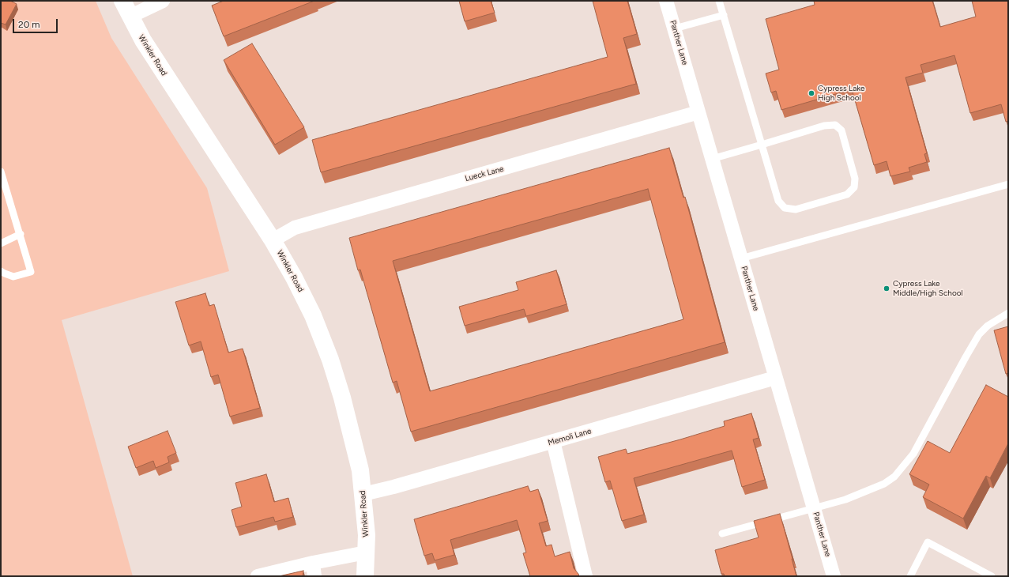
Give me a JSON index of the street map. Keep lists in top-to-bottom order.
{
  "streets": {
    "street": [
      "Panther Lane",
      "Winkler Road",
      "Lueck Lane",
      "Memoli Lane"
    ]
  },
  "crossings": [
    ["Panther Lane", "Lueck Lane"],
    ["Panther Lane", "Memoli Lane"],
    ["Winkler Road", "Lueck Lane"],
    ["Winkler Road", "Memoli Lane"]
  ],
  "places": ["Cypress Lake High School", "Cypress Lake Middle/High School"],
  "scale_bar": "20 m"
}
